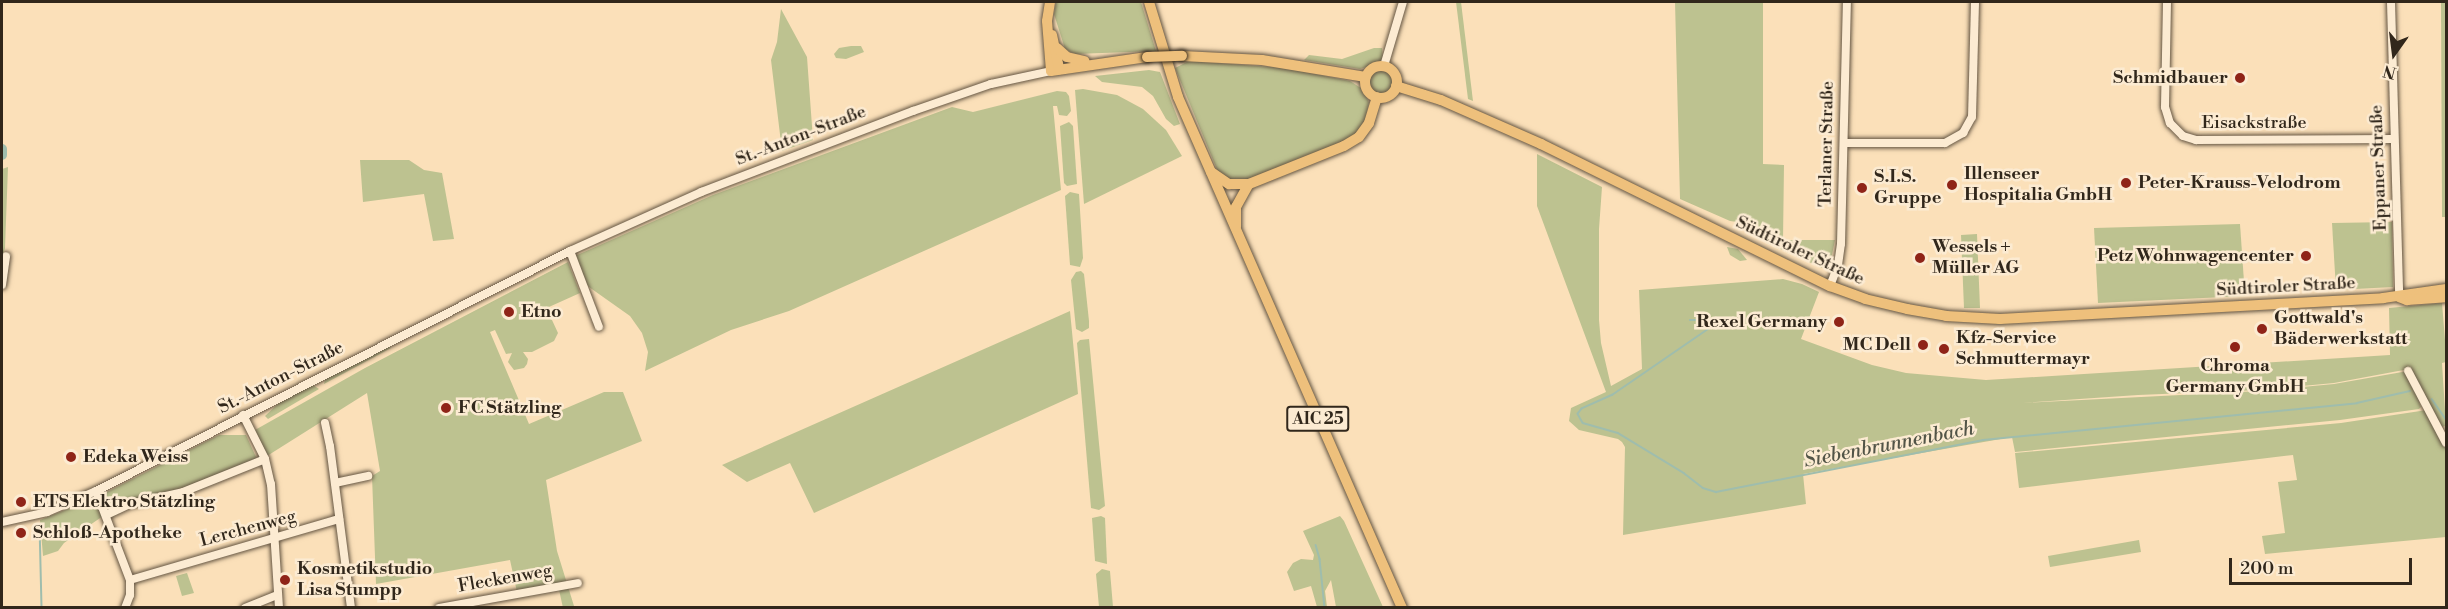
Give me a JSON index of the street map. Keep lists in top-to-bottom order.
{
  "streets": {
    "main road": ["Südtiroler Straße", "AIC 25"],
    "street": [
      "Eisackstraße",
      "St.-Anton-Straße",
      "Terlaner Straße",
      "Eppaner Straße",
      "Lerchenweg",
      "Fleckenweg"
    ]
  },
  "crossings": [
    ["Eisackstraße", "Eppaner Straße"],
    ["Terlaner Straße", "Südtiroler Straße"],
    ["Eppaner Straße", "Südtiroler Straße"]
  ],
  "water": ["Siebenbrunnenbach"],
  "places": [
    "Schmidbauer",
    "Peter-Krauss-Velodrom",
    "Illenseer Hospitalia GmbH",
    "S.I.S. Gruppe",
    "Petz Wohnwagencenter",
    "Wessels + Müller AG",
    "Etno",
    "Rexel Germany",
    "Gottwald's Bäderwerkstatt",
    "MC Dell",
    "Chroma Germany GmbH",
    "Kfz-Service Schmuttermayr",
    "FC Stätzling",
    "Edeka Weiss",
    "ETS Elektro Stätzling",
    "Schloß-Apotheke",
    "Kosmetikstudio Lisa Stumpp"
  ],
  "scale_bar": "200 m",
  "north": "bottom"
}
